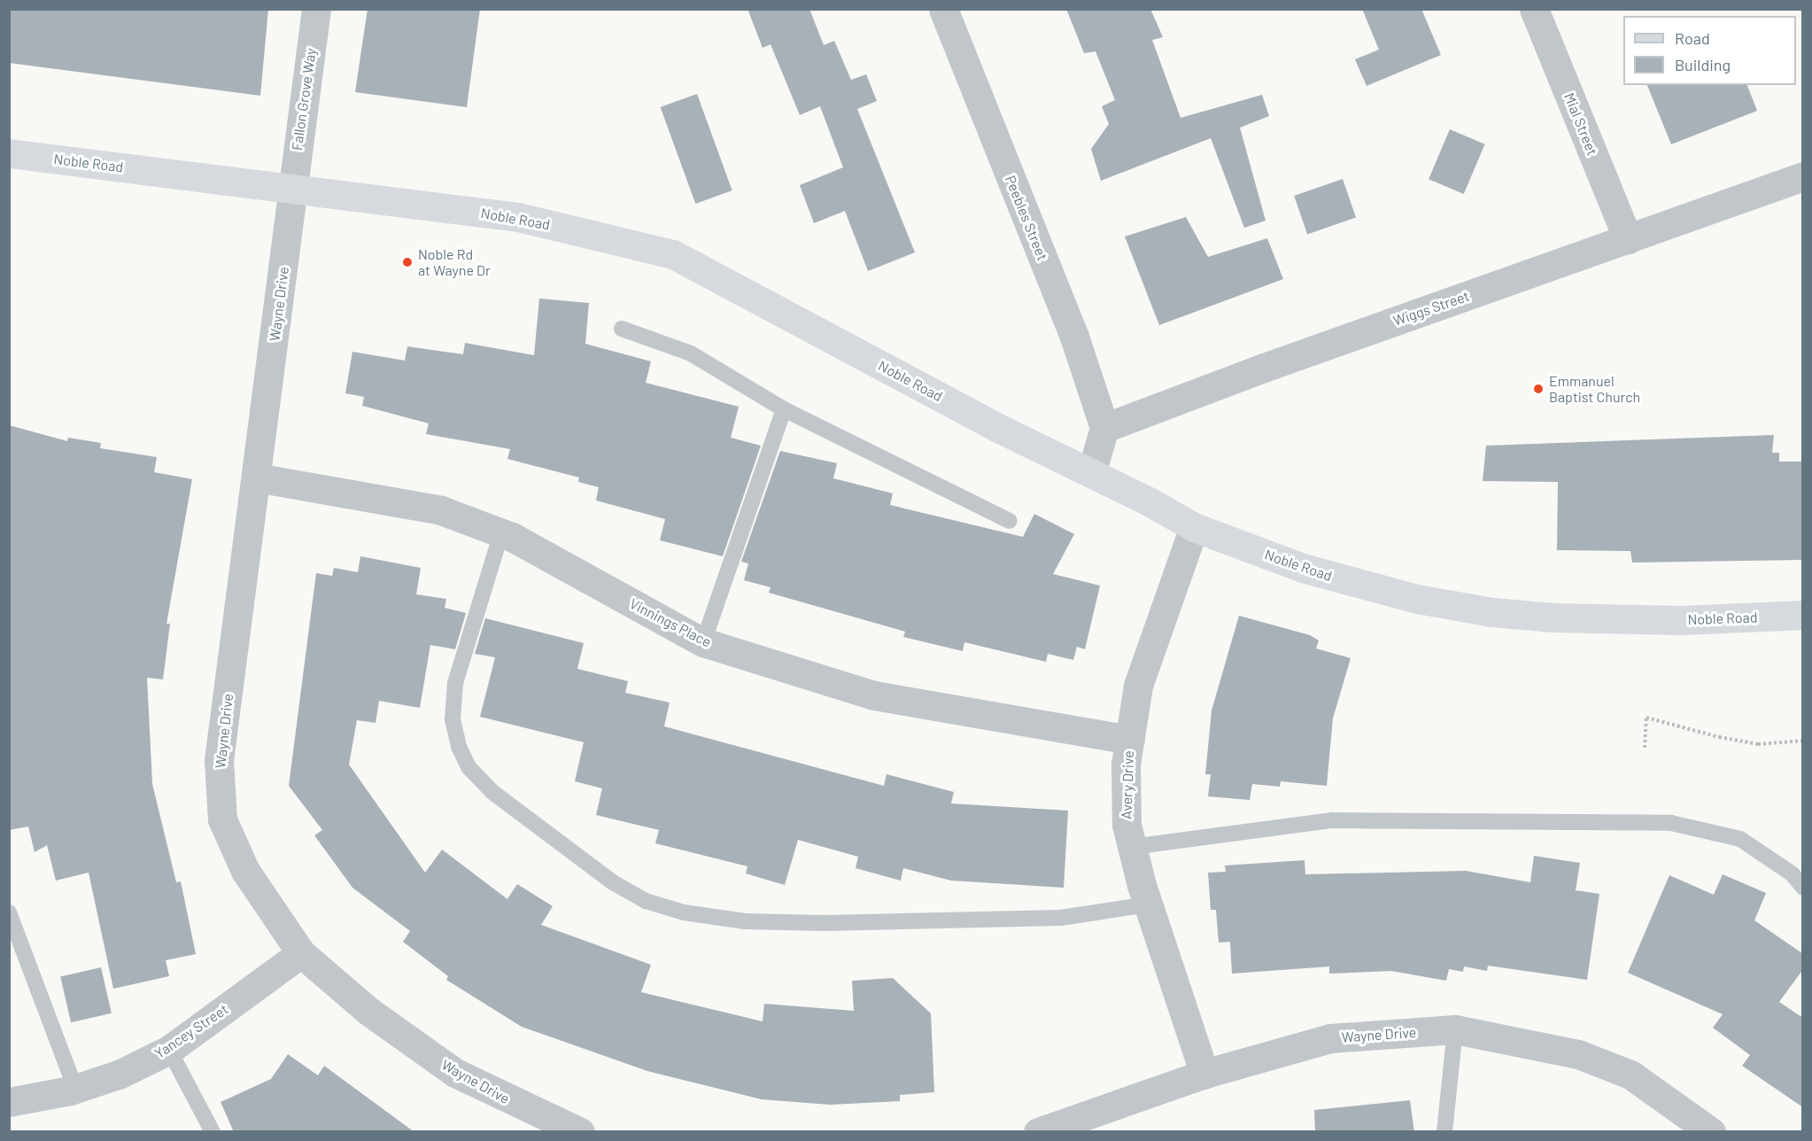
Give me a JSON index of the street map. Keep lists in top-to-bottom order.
{
  "streets": {
    "street": [
      "Fallon Grove Way",
      "Mial Street",
      "Noble Road",
      "Peebles Street",
      "Wayne Drive",
      "Wiggs Street",
      "Vinnings Place",
      "Avery Drive",
      "Yancey Street"
    ]
  },
  "crossings": [
    ["Fallon Grove Way", "Noble Road"],
    ["Fallon Grove Way", "Wayne Drive"],
    ["Mial Street", "Wiggs Street"],
    ["Noble Road", "Wayne Drive"],
    ["Noble Road", "Avery Drive"],
    ["Peebles Street", "Wiggs Street"],
    ["Wayne Drive", "Vinnings Place"],
    ["Wayne Drive", "Avery Drive"],
    ["Wayne Drive", "Yancey Street"],
    ["Vinnings Place", "Avery Drive"]
  ],
  "places": ["Noble Rd at Wayne Dr", "Emmanuel Baptist Church"],
  "legend": ["Road", "Building"]
}
